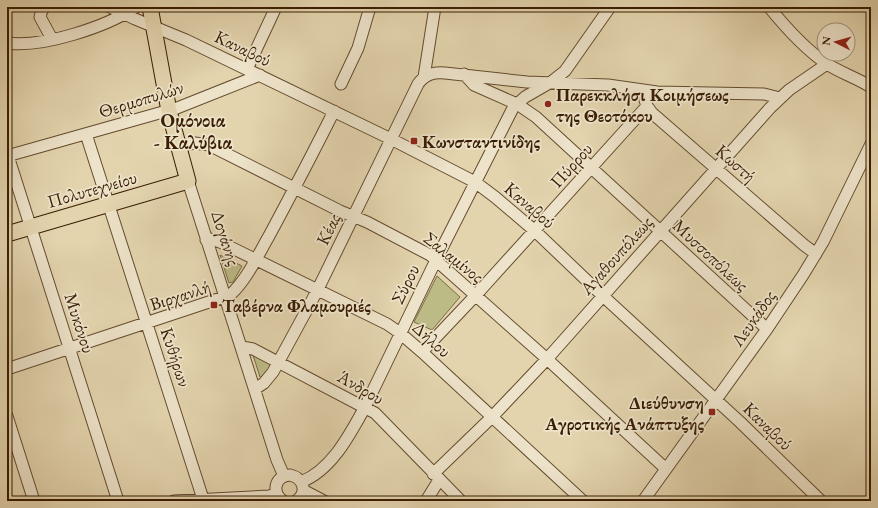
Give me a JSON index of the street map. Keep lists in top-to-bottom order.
{
  "streets": {
    "main road": ["Πολυτεχνείου", "Δογάνης"],
    "street": [
      "Καναβού",
      "Θερμοπυλών",
      "Κωστή",
      "Πύρρου",
      "Κέας",
      "Αγαθουπόλεως",
      "Μυσσοπόλεως",
      "Σαλαμίνος",
      "Σύρου",
      "Βιρχανλή",
      "Λευκάδος",
      "Μυκόνου",
      "Δήλου",
      "Κυθήρων",
      "Άνδρου"
    ]
  },
  "crossings": [
    ["Καναβού", "Θερμοπυλών"],
    ["Καναβού", "Πύρρου"],
    ["Καναβού", "Κέας"],
    ["Καναβού", "Δογάνης"],
    ["Καναβού", "Αγαθουπόλεως"],
    ["Καναβού", "Σύρου"],
    ["Καναβού", "Βιρχανλή"],
    ["Καναβού", "Λευκάδος"],
    ["Θερμοπυλών", "Δογάνης"],
    ["Θερμοπυλών", "Μυκόνου"],
    ["Θερμοπυλών", "Κυθήρων"],
    ["Κωστή", "Πύρρου"],
    ["Κωστή", "Αγαθουπόλεως"],
    ["Κωστή", "Λευκάδος"],
    ["Πύρρου", "Μυσσοπόλεως"],
    ["Πύρρου", "Σαλαμίνος"],
    ["Πύρρου", "Δήλου"],
    ["Πολυτεχνείου", "Δογάνης"],
    ["Πολυτεχνείου", "Μυκόνου"],
    ["Πολυτεχνείου", "Κυθήρων"],
    ["Κέας", "Δογάνης"],
    ["Κέας", "Σαλαμίνος"],
    ["Κέας", "Δήλου"],
    ["Κέας", "Άνδρου"],
    ["Δογάνης", "Σαλαμίνος"],
    ["Δογάνης", "Βιρχανλή"],
    ["Δογάνης", "Δήλου"],
    ["Δογάνης", "Άνδρου"],
    ["Αγαθουπόλεως", "Μυσσοπόλεως"],
    ["Αγαθουπόλεως", "Σαλαμίνος"],
    ["Αγαθουπόλεως", "Δήλου"],
    ["Αγαθουπόλεως", "Άνδρου"],
    ["Μυσσοπόλεως", "Σύρου"],
    ["Μυσσοπόλεως", "Λευκάδος"],
    ["Σαλαμίνος", "Σύρου"],
    ["Σαλαμίνος", "Βιρχανλή"],
    ["Σαλαμίνος", "Λευκάδος"],
    ["Σύρου", "Δήλου"],
    ["Σύρου", "Άνδρου"],
    ["Βιρχανλή", "Μυκόνου"],
    ["Βιρχανλή", "Δήλου"],
    ["Βιρχανλή", "Κυθήρων"]
  ],
  "districts": ["Ομόνοια - Καλύβια"],
  "places": {
    "other": ["Παρεκκλήσι Κοιμήσεως της Θεοτόκου"],
    "transit": ["Κωνσταντινίδης", "Ταβέρνα Φλαμουριές", "Διεύθυνση Αγροτικής Ανάπτυξης"]
  },
  "north": "left"
}
